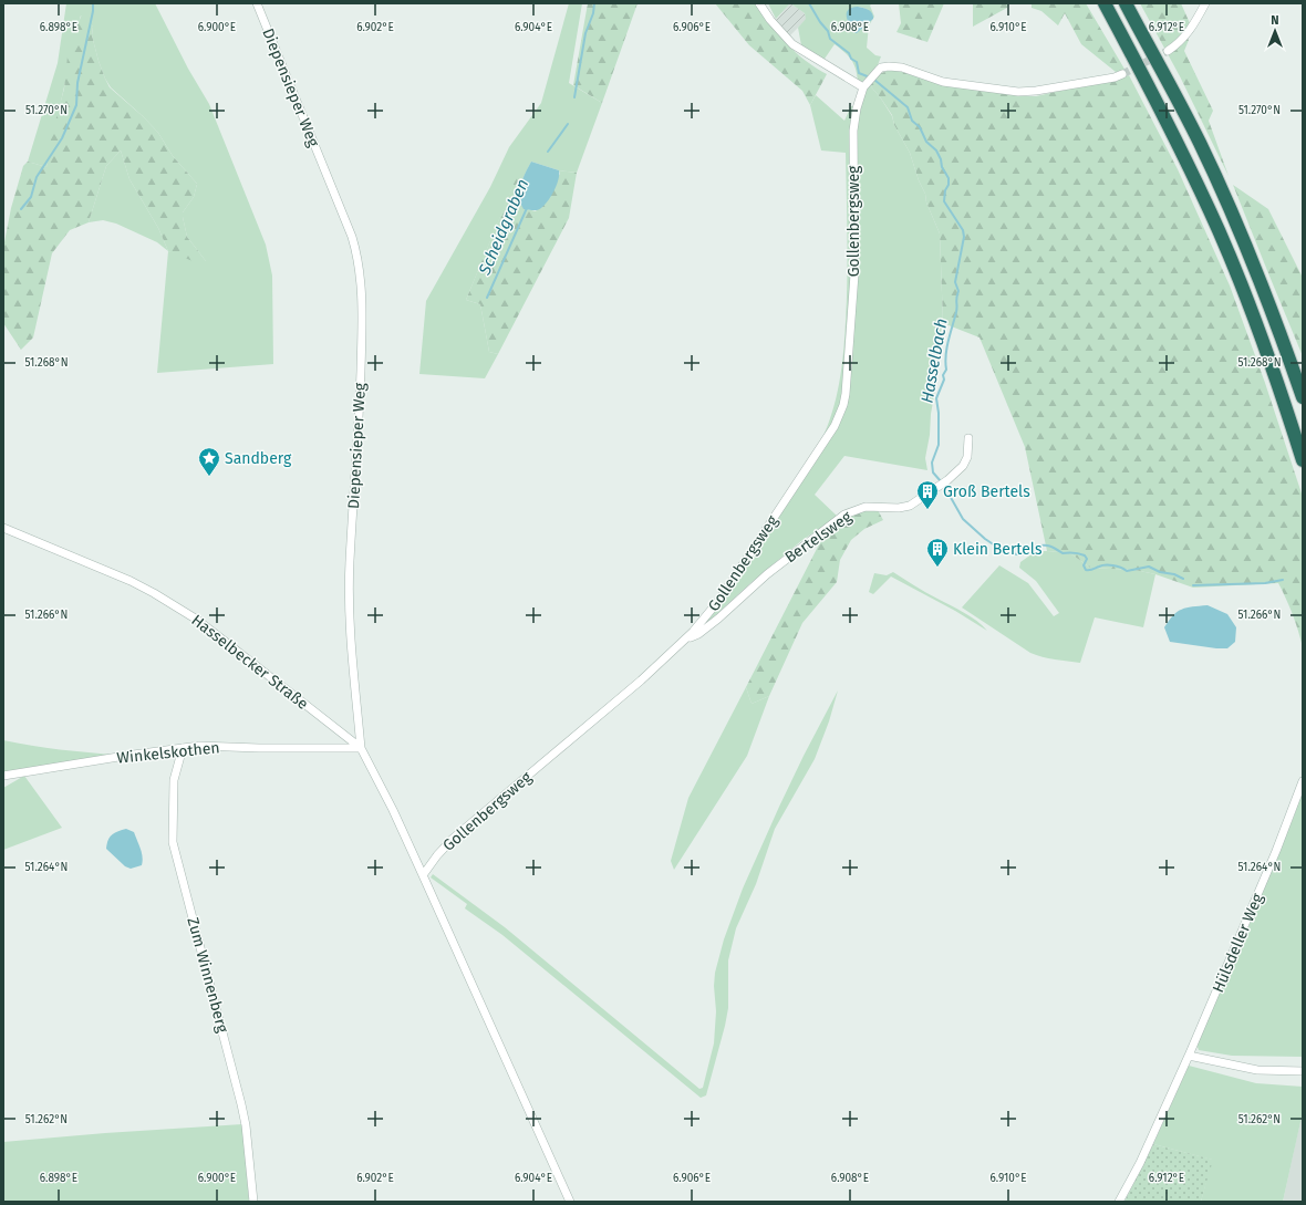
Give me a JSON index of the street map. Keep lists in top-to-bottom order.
{
  "streets": {
    "street": [
      "Diepensieper Weg",
      "Gollenbergsweg",
      "Bertelsweg",
      "Hasselbecker Straße",
      "Winkelskothen",
      "Hülsdeller Weg",
      "Zum Winnenberg"
    ]
  },
  "crossings": [
    ["Diepensieper Weg", "Hasselbecker Straße"],
    ["Diepensieper Weg", "Winkelskothen"],
    ["Gollenbergsweg", "Bertelsweg"],
    ["Gollenbergsweg", "Hasselbecker Straße"],
    ["Hasselbecker Straße", "Winkelskothen"],
    ["Winkelskothen", "Zum Winnenberg"]
  ],
  "water": ["Scheidgraben", "Hasselbach"],
  "places": {
    "place": ["Sandberg"],
    "building": ["Groß Bertels", "Klein Bertels"]
  },
  "north": "top",
  "coordinates": [
    "6.898°E",
    "6.900°E",
    "6.902°E",
    "6.904°E",
    "6.906°E",
    "6.908°E",
    "6.910°E",
    "6.912°E",
    "51.270°N",
    "51.268°N",
    "51.266°N",
    "51.264°N",
    "51.262°N"
  ]
}
